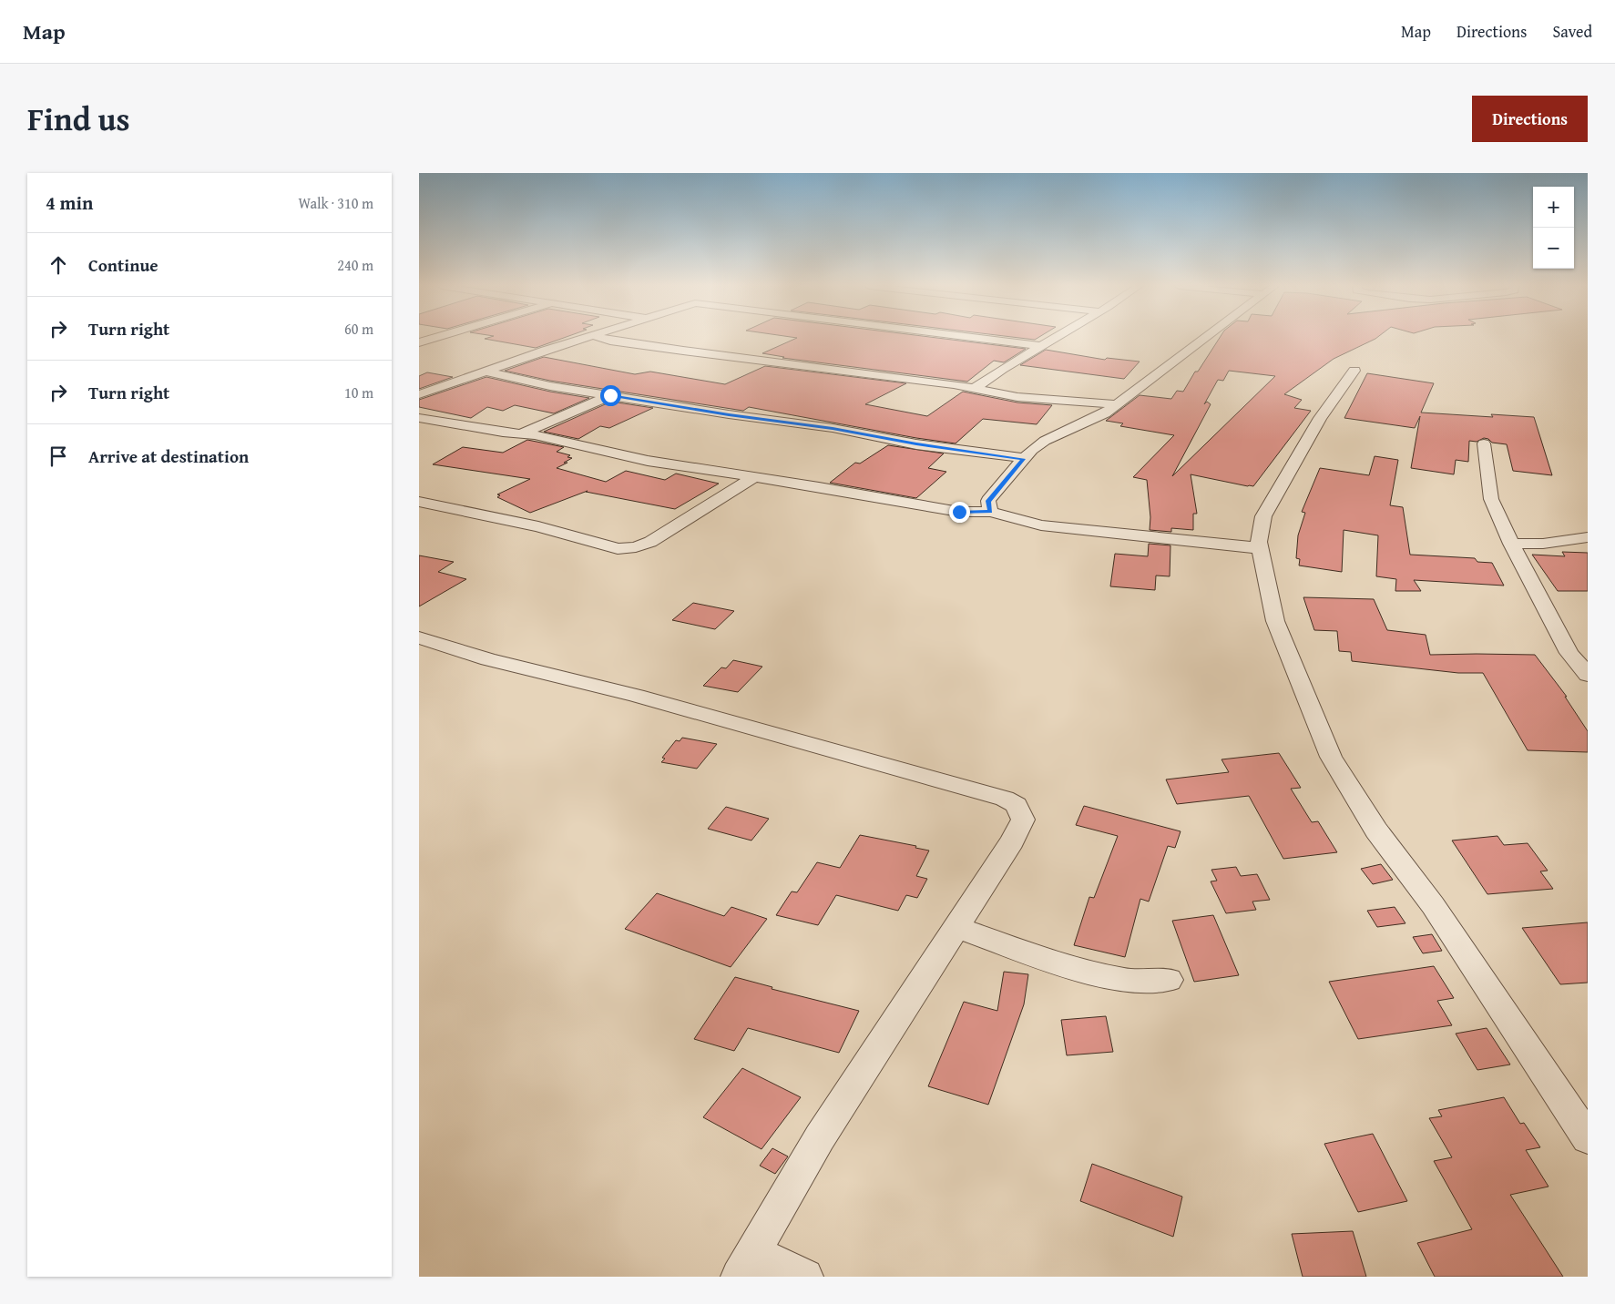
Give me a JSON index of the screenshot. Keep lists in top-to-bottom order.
{
  "page": {
    "header": "Map",
    "nav": ["Map", "Directions", "Saved"],
    "title": "Find us",
    "buttons": "Directions",
    "heading": ["4 min", "Walk · 310 m"],
    "map_buttons": ["+", "−"],
    "list": [
      ["Continue", "240 m"],
      ["Turn right", "60 m"],
      ["Turn right", "10 m"],
      "Arrive at destination"
    ]
  }
}
